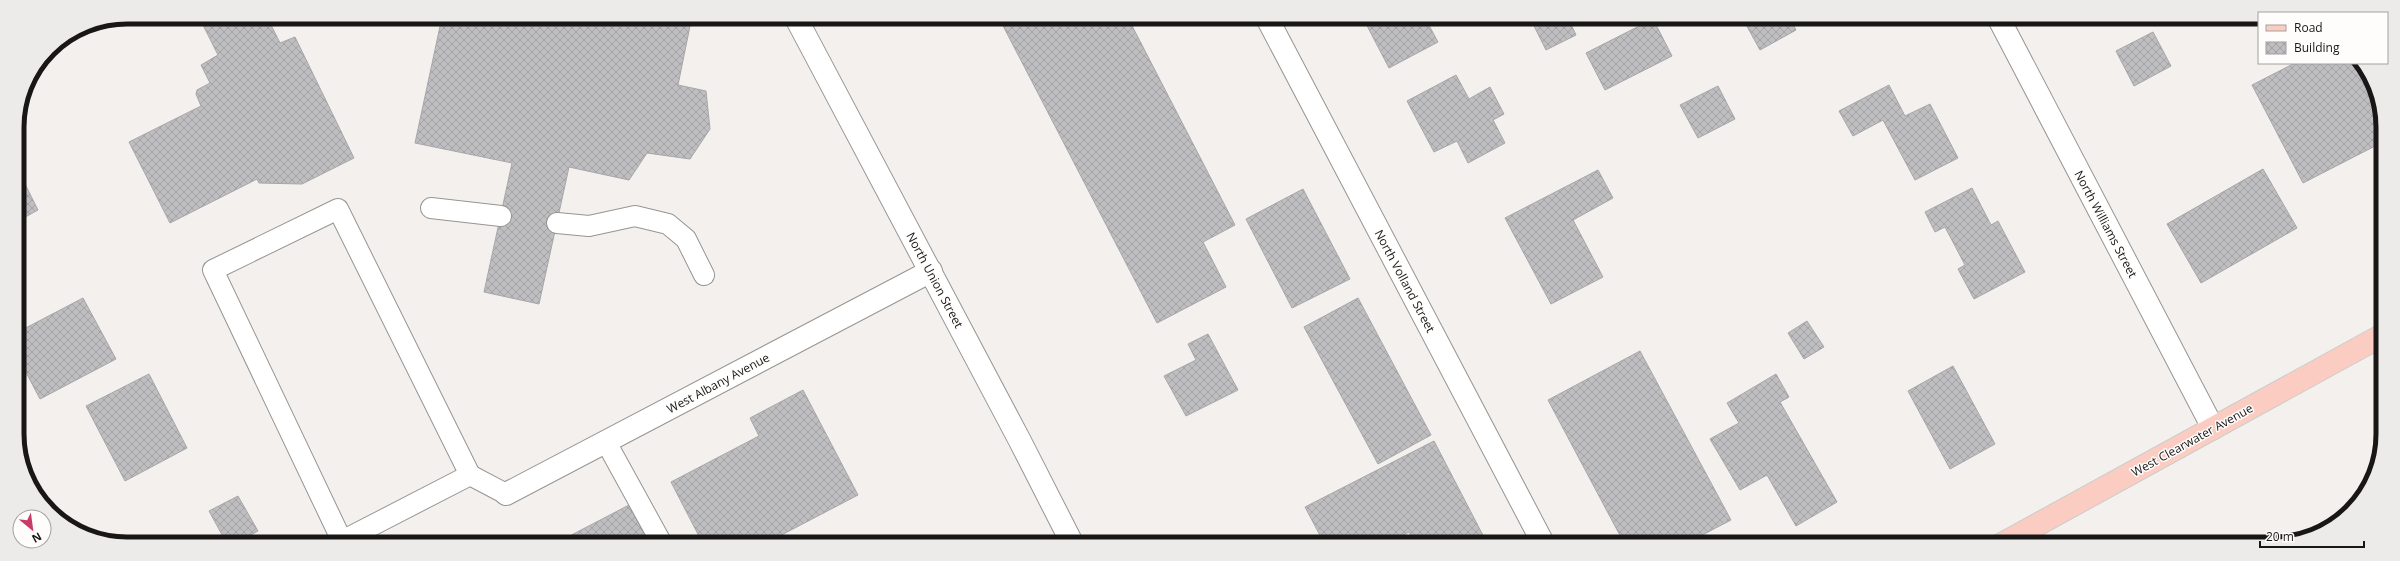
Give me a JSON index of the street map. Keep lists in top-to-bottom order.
{
  "streets": {
    "main road": ["West Clearwater Avenue"],
    "street": [
      "North Williams Street",
      "North Union Street",
      "North Volland Street",
      "West Albany Avenue"
    ]
  },
  "crossings": [
    ["North Williams Street", "West Clearwater Avenue"],
    ["North Union Street", "West Albany Avenue"]
  ],
  "legend": ["Road", "Building"],
  "scale_bar": "20 m",
  "north": "bottom right"
}
